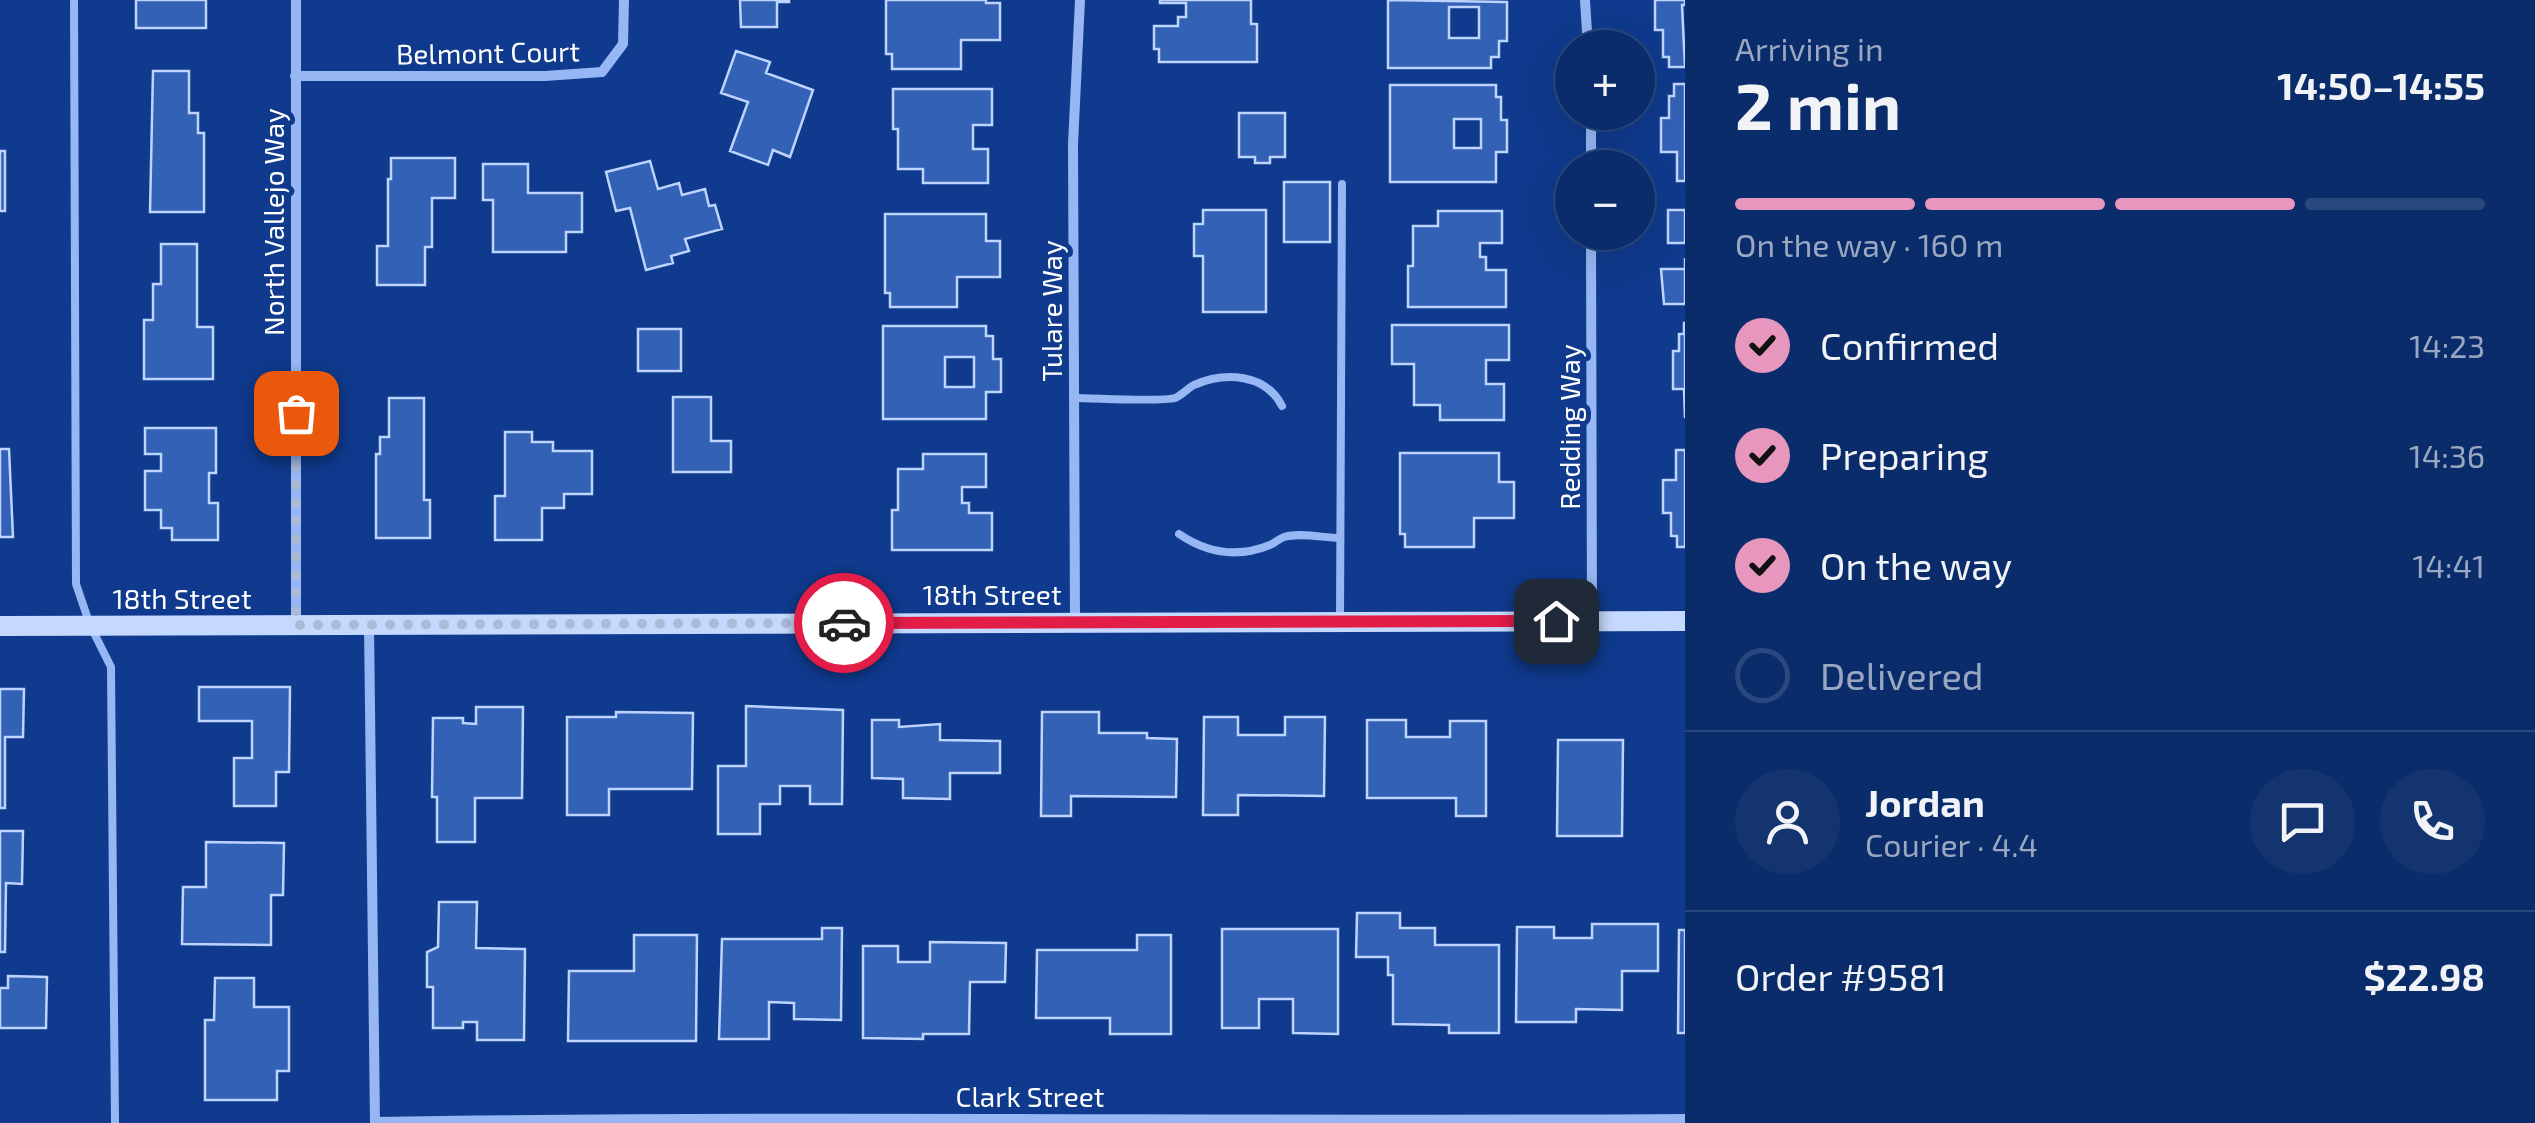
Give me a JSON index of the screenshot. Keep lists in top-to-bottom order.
{
  "streets": {
    "main road": ["18th Street"],
    "street": [
      "Belmont Court",
      "North Vallejo Way",
      "Tulare Way",
      "Redding Way",
      "Clark Street"
    ]
  },
  "crossings": [
    ["Belmont Court", "North Vallejo Way"],
    ["North Vallejo Way", "18th Street"],
    ["Tulare Way", "18th Street"],
    ["Redding Way", "18th Street"]
  ],
  "page": {
    "heading": ["2 min", "Arriving in", "14:50–14:55"],
    "panel": [
      "Jordan",
      "Courier · 4.4",
      "Order #9581",
      "$22.98"
    ],
    "map_buttons": ["+", "−"],
    "bar": "On the way · 160 m",
    "list": [
      ["Confirmed", "14:23"],
      ["Preparing", "14:36"],
      ["On the way", "14:41"],
      "Delivered"
    ]
  }
}
